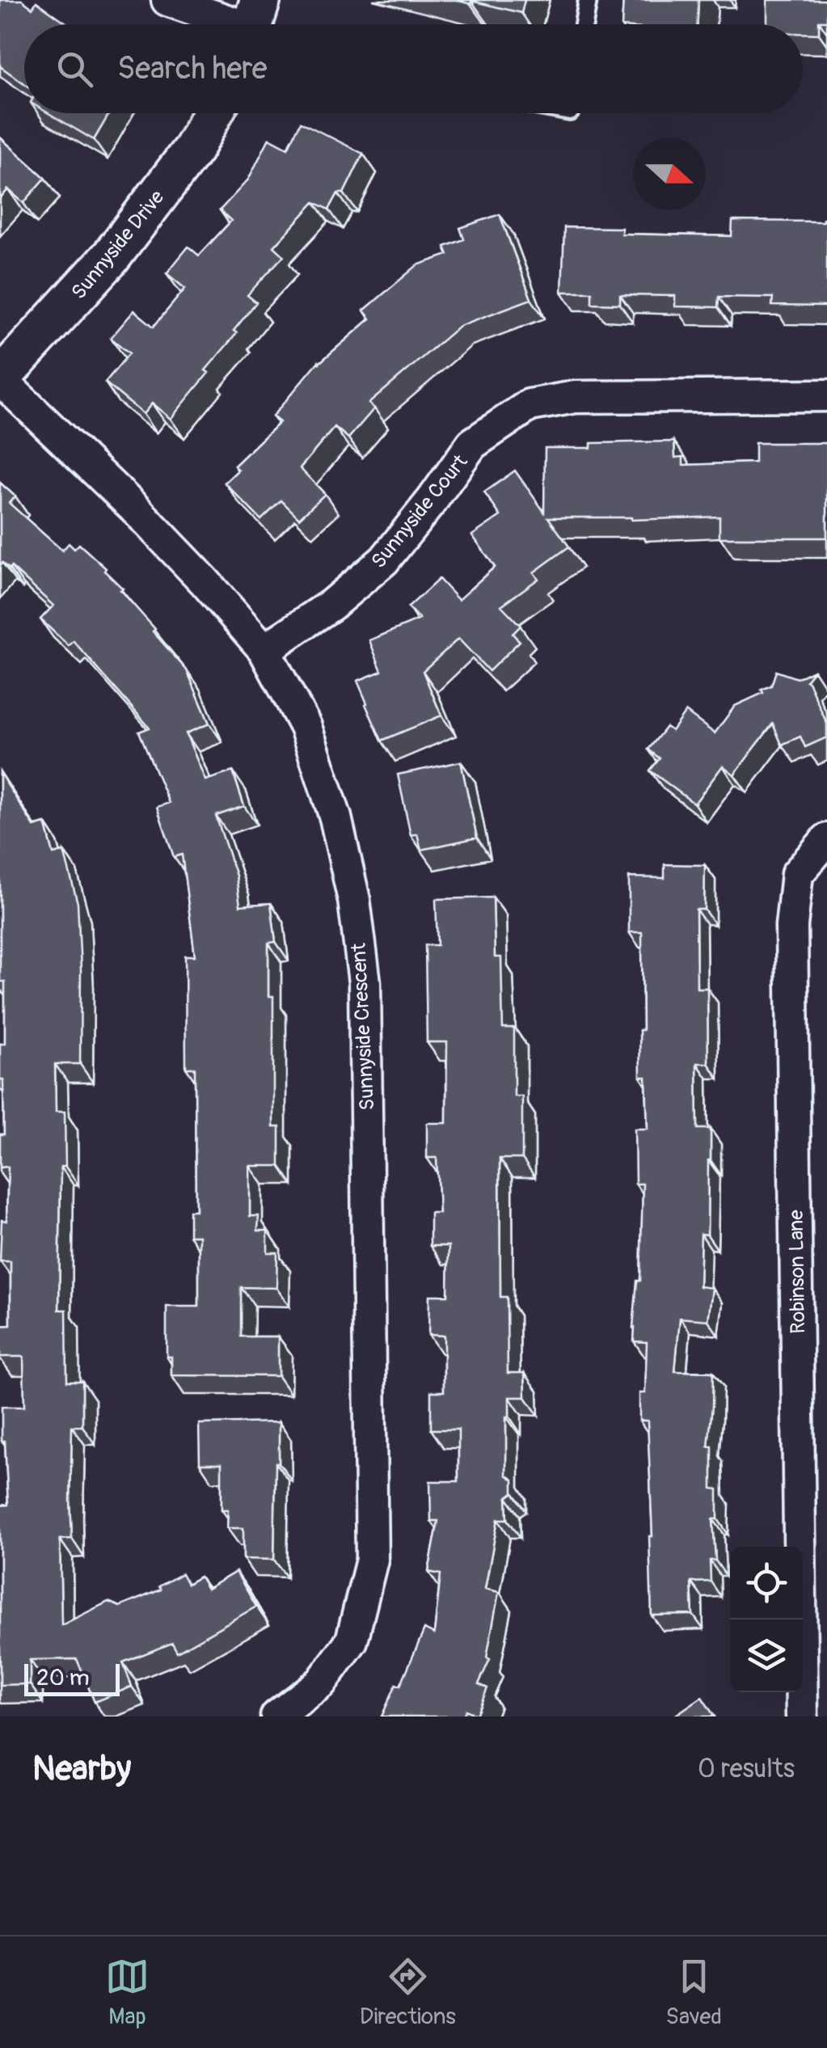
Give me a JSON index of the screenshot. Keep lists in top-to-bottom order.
{
  "streets": {
    "street": [
      "Sunnyside Drive",
      "Sunnyside Court",
      "Sunnyside Crescent",
      "Robinson Lane"
    ]
  },
  "crossings": [
    ["Sunnyside Drive", "Sunnyside Crescent"],
    ["Sunnyside Court", "Sunnyside Crescent"]
  ],
  "scale_bar": "20 m",
  "north": "right",
  "page": {
    "search": "Search here",
    "scale": "20 m",
    "heading": ["Nearby", "0 results"],
    "nav": ["Map", "Directions", "Saved"]
  }
}
